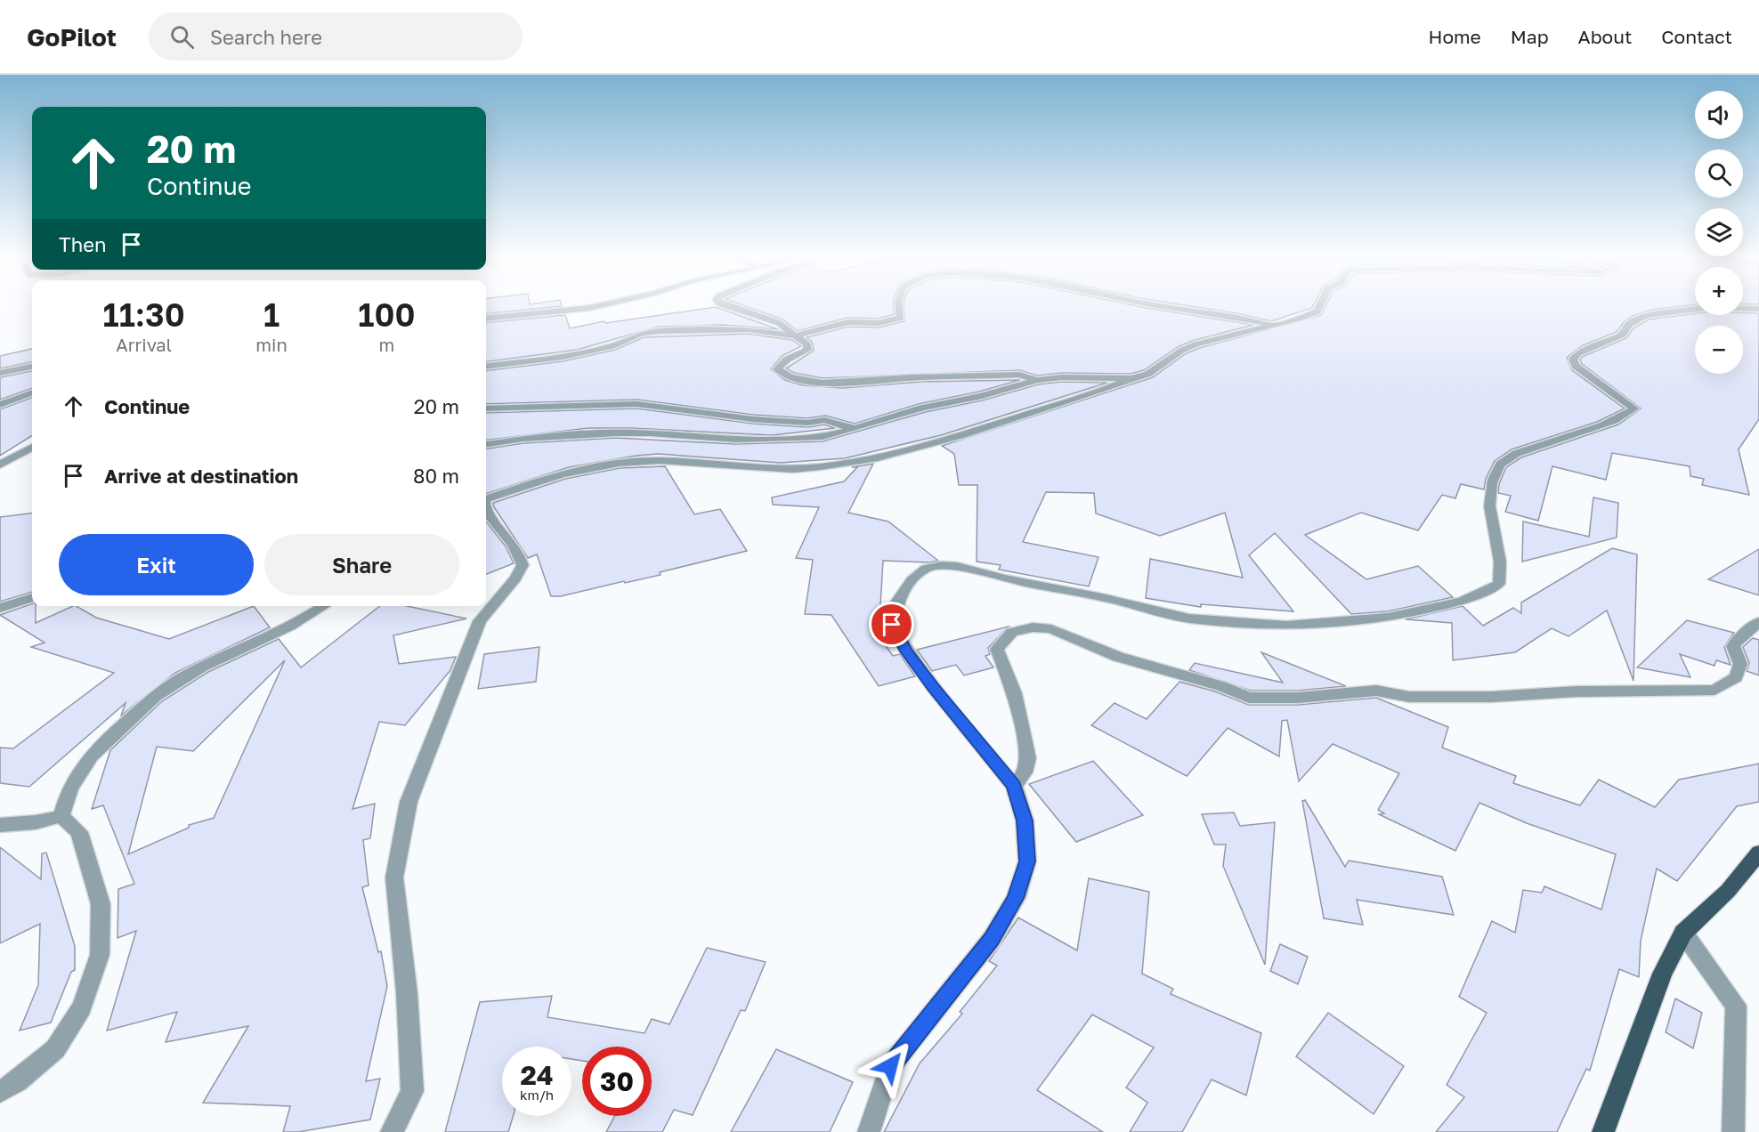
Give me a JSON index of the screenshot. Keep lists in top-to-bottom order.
{
  "page": {
    "header": "GoPilot",
    "search": "Search here",
    "nav": [
      "Home",
      "Map",
      "About",
      "Contact"
    ],
    "map_buttons": ["+", "−"],
    "turn": ["20 m", "Continue"],
    "then": "Then",
    "eta": [
      "11:30",
      "Arrival",
      "1",
      "min",
      "100",
      "m"
    ],
    "list": [
      {
        "name": "Continue",
        "value": "20 m"
      },
      {
        "name": "Arrive at destination",
        "value": "80 m"
      }
    ],
    "buttons": ["Exit", "Share"],
    "speed": "24 km/h",
    "limit": "30"
  }
}
